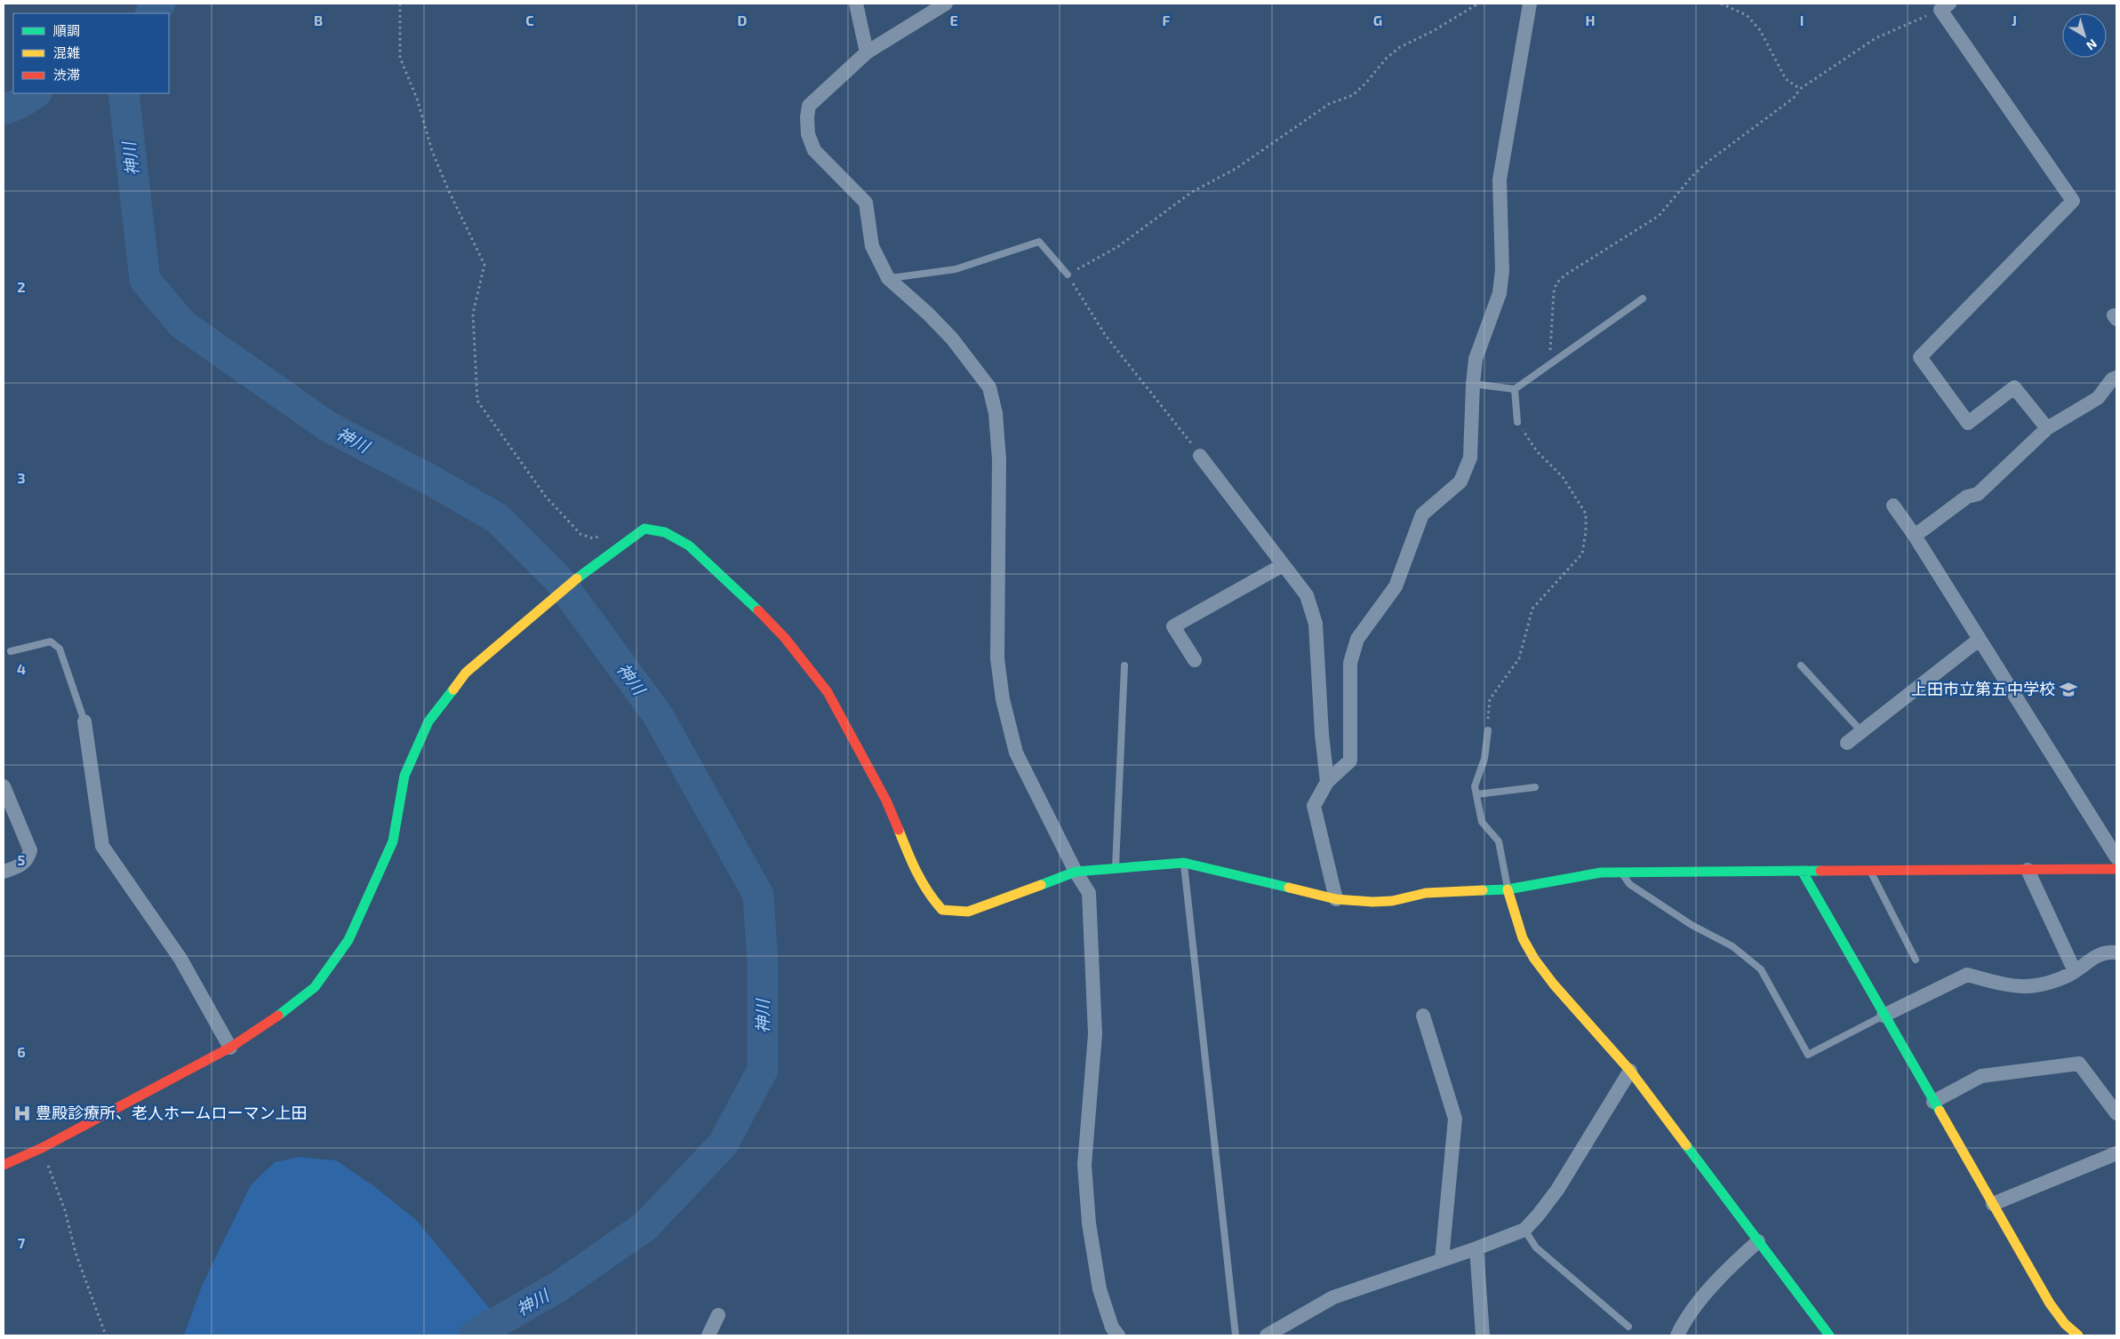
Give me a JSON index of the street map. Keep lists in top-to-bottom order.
{
  "water": ["神川"],
  "places": {
    "school or university": ["上田市立第五中学校"],
    "hospital": ["豊殿診療所、老人ホームローマン上田"]
  },
  "legend": ["順調", "混雑", "渋滞"],
  "north": "bottom right",
  "grid": {
    "columns": [
      "B",
      "C",
      "D",
      "E",
      "F",
      "G",
      "H",
      "I",
      "J"
    ],
    "rows": [
      "2",
      "3",
      "4",
      "5",
      "6",
      "7"
    ]
  }
}
